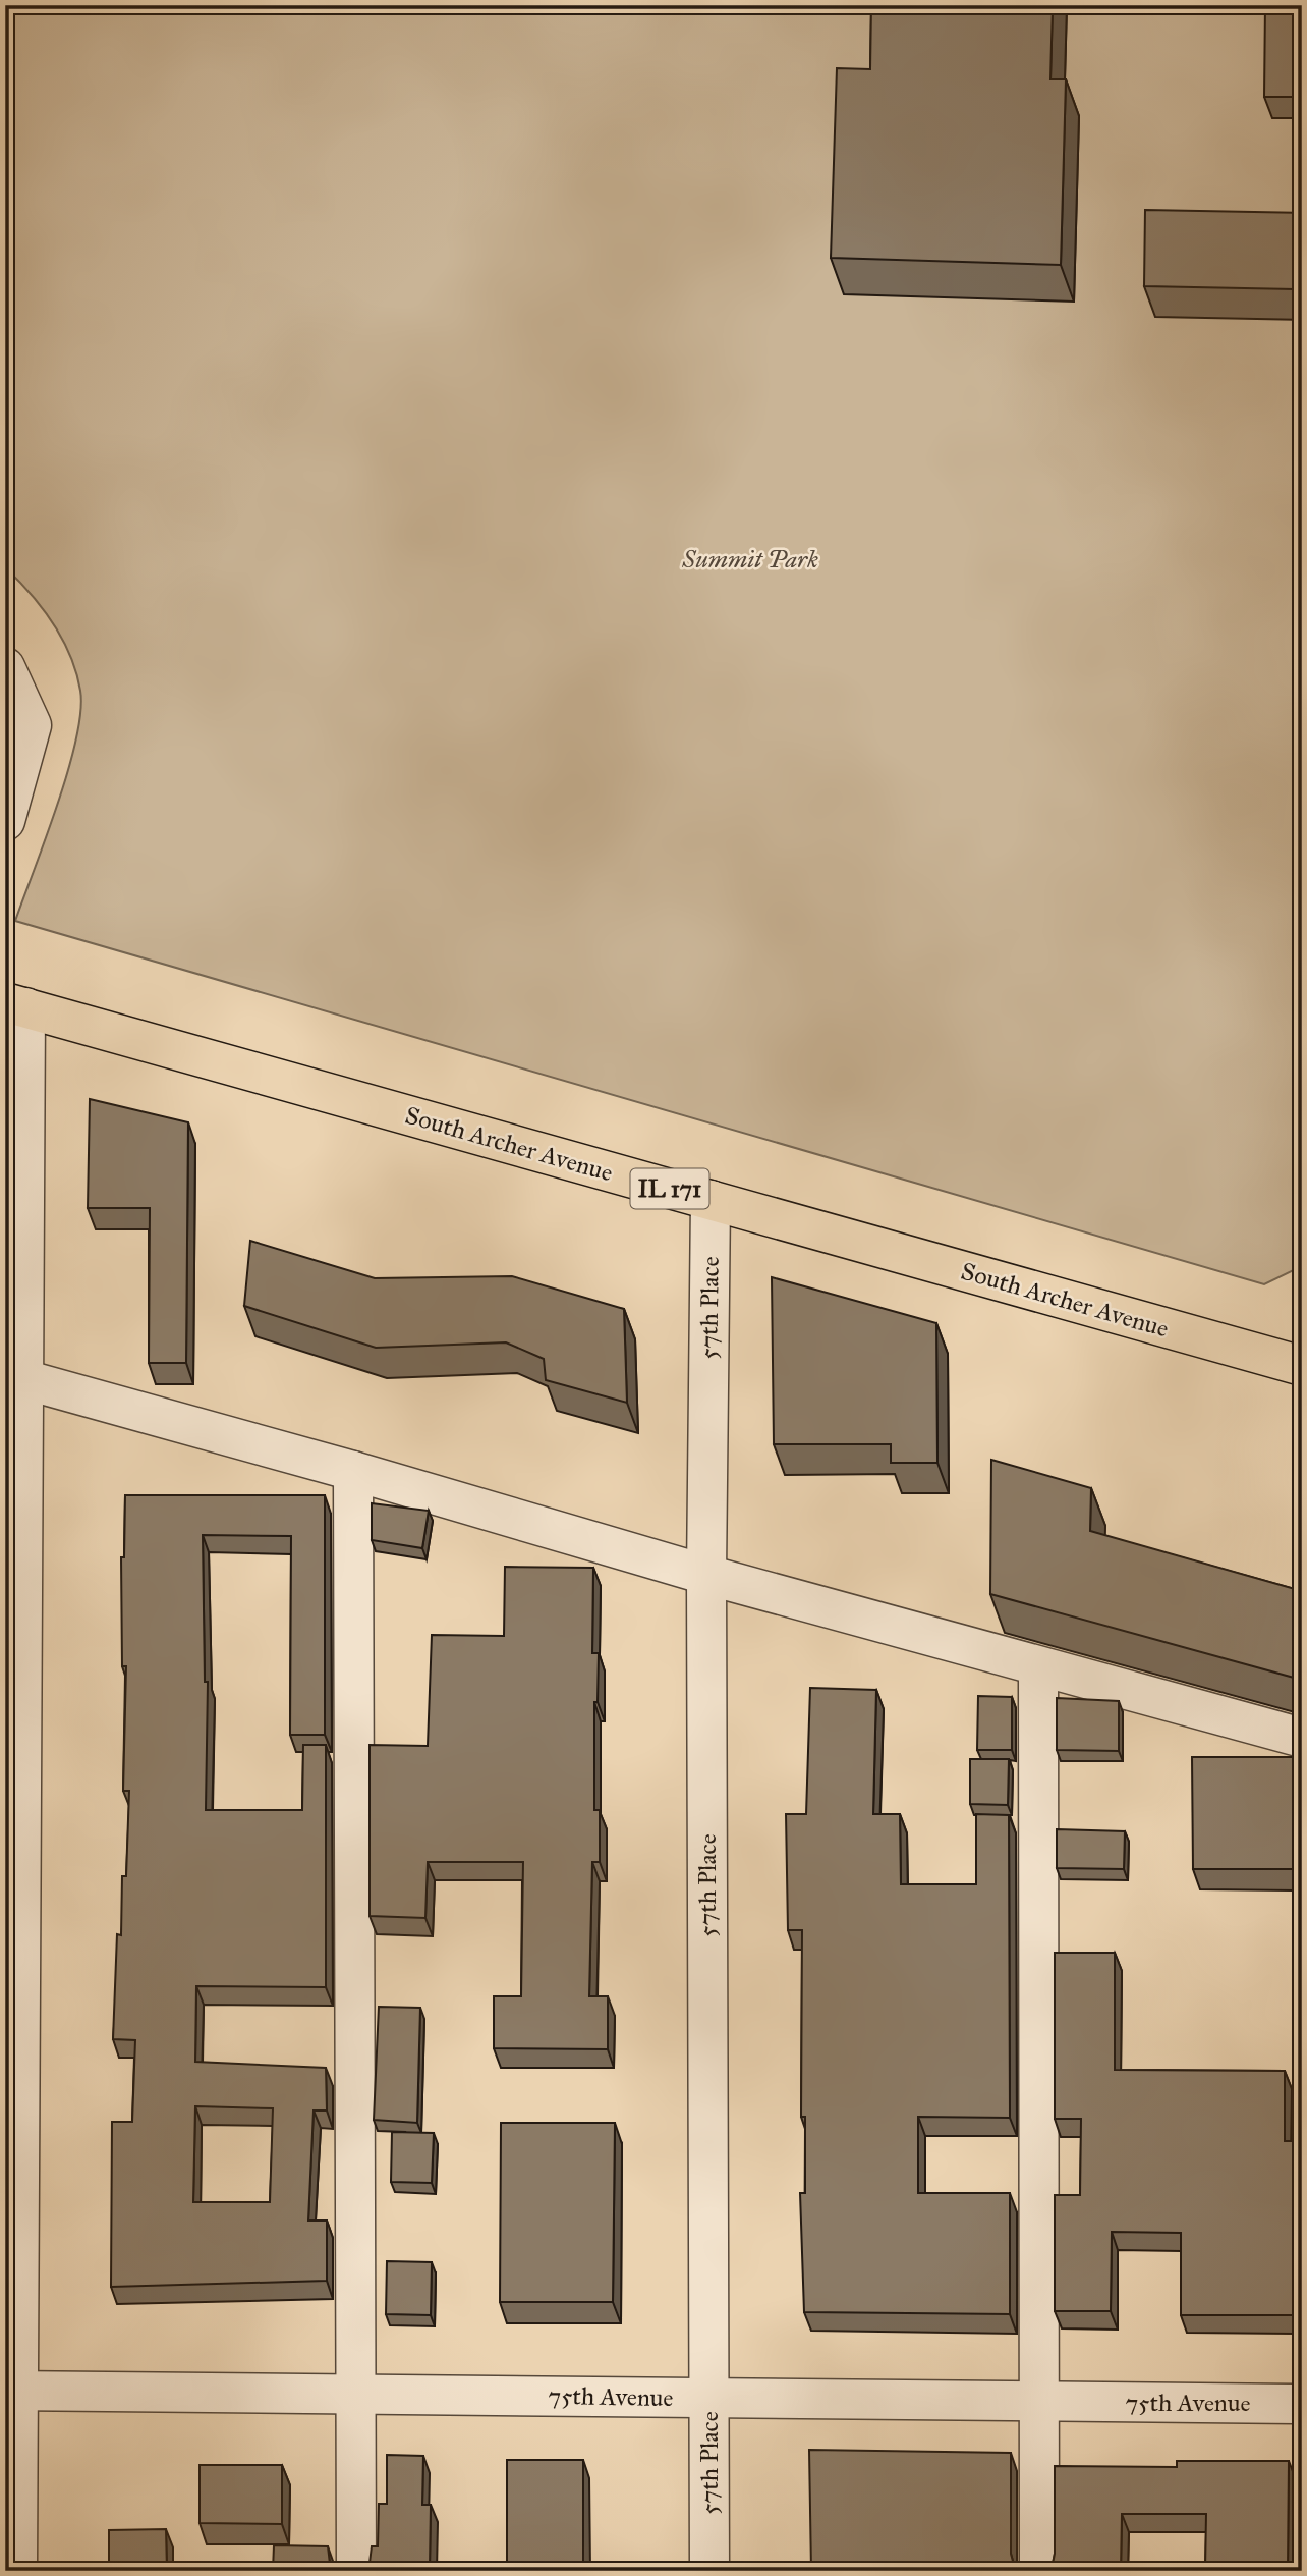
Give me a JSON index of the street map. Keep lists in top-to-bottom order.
{
  "streets": {
    "main road": ["South Archer Avenue", "IL 171"],
    "street": ["57th Place", "75th Avenue"]
  },
  "crossings": [
    ["South Archer Avenue", "57th Place"],
    ["57th Place", "75th Avenue"]
  ],
  "parks": ["Summit Park"]
}
